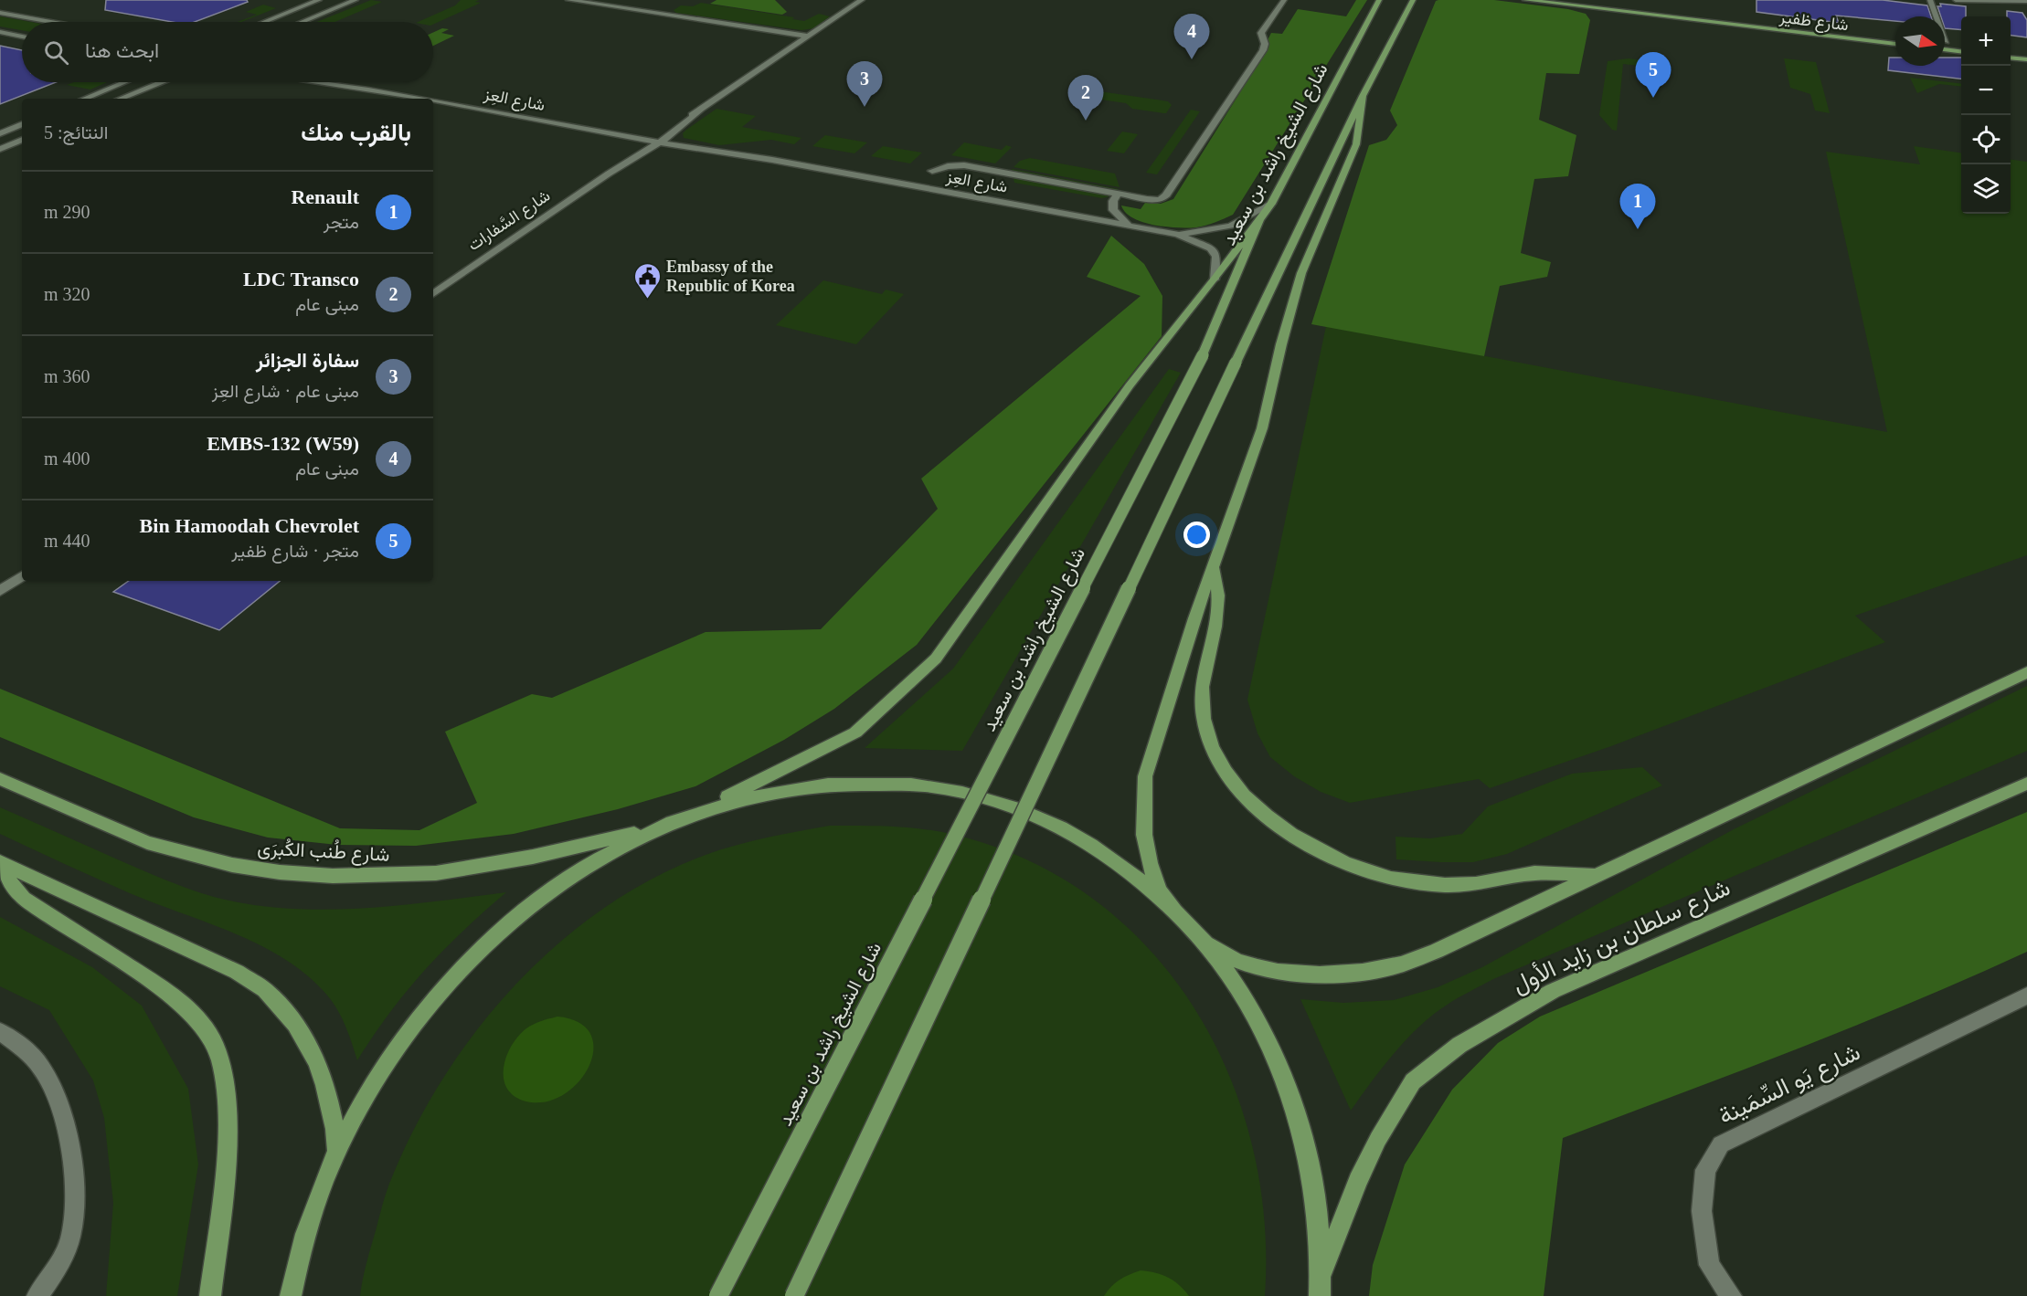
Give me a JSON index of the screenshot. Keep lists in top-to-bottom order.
{
  "streets": {
    "main road": [
      "شارع ظفير",
      "شارع الشيخ راشد بن سعيد",
      "شارع طُنب الكُبرَى",
      "شارع سلطان بن زايد الأول"
    ],
    "street": ["شارع العِز", "شارع السَّفارات", "شارع يَو السِّمَينة"]
  },
  "crossings": [
    ["شارع العِز", "شارع الشيخ راشد بن سعيد"],
    ["شارع العِز", "شارع السَّفارات"]
  ],
  "places": {
    "public building": ["Embassy of the Republic of Korea"]
  },
  "north": "right",
  "page": {
    "pins": [
      "4",
      "5",
      "3",
      "2",
      "1"
    ],
    "map_buttons": ["+", "−"],
    "search": "ابحث هنا",
    "heading": ["بالقرب منك", "النتائج: 5"],
    "list": [
      {
        "mark": "1",
        "name": "Renault",
        "note": "متجر",
        "value": "290 m"
      },
      {
        "mark": "2",
        "name": "LDC Transco",
        "note": "مبنى عام",
        "value": "320 m"
      },
      {
        "mark": "3",
        "name": "سفارة الجزائر",
        "note": "مبنى عام · شارع العِز",
        "value": "360 m"
      },
      {
        "mark": "4",
        "name": "EMBS-132 (W59)",
        "note": "مبنى عام",
        "value": "400 m"
      },
      {
        "mark": "5",
        "name": "Bin Hamoodah Chevrolet",
        "note": "متجر · شارع ظفير",
        "value": "440 m"
      }
    ]
  }
}
